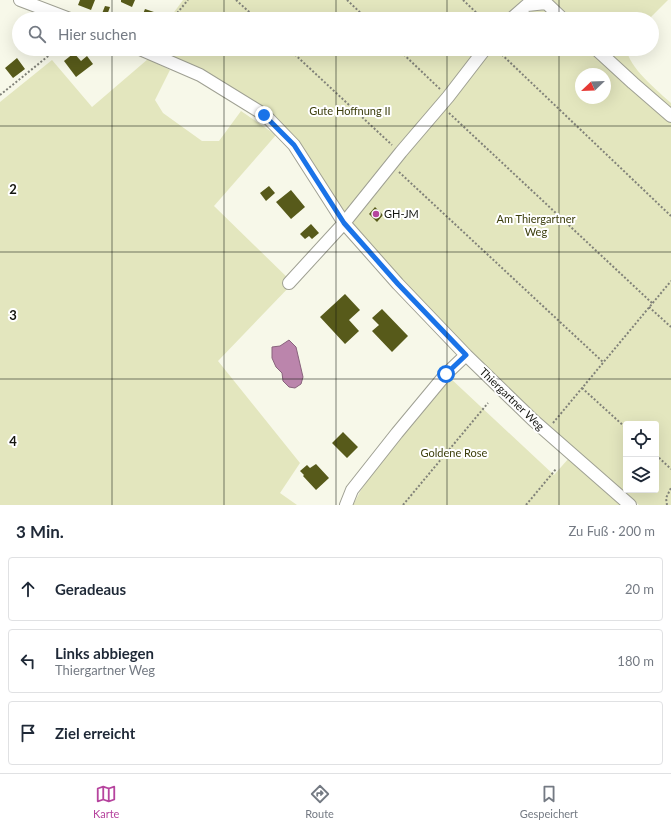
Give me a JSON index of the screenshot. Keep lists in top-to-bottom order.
{
  "streets": {
    "street": ["Thiergartner Weg"]
  },
  "parks": ["Gute Hoffnung II", "Am Thiergartner Weg", "Goldene Rose"],
  "places": ["GH-JM"],
  "north": "bottom left",
  "page": {
    "search": "Hier suchen",
    "heading": ["3 Min.", "Zu Fuß · 200 m"],
    "list": [
      ["Geradeaus", "20 m"],
      ["Links abbiegen", "Thiergartner Weg", "180 m"],
      "Ziel erreicht"
    ],
    "nav": ["Karte", "Route", "Gespeichert"]
  },
  "grid": {
    "rows": ["2", "3", "4"]
  }
}
